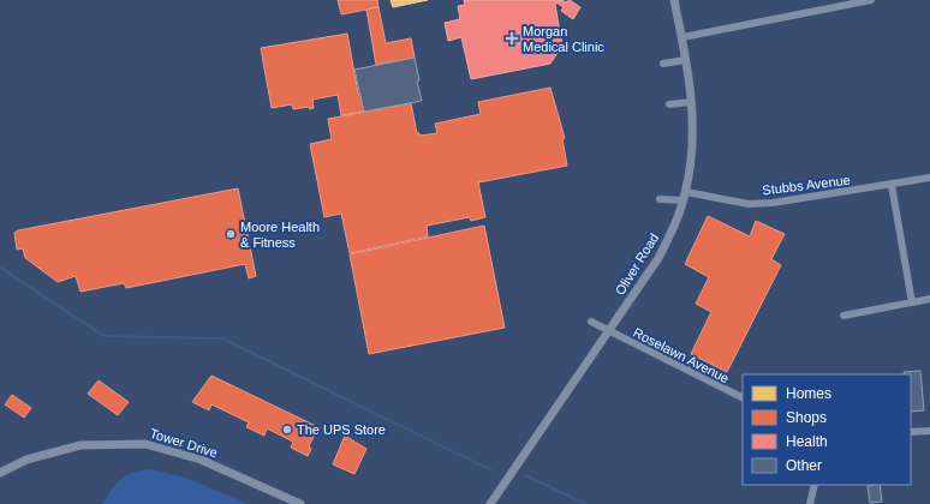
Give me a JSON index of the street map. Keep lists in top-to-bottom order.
{
  "streets": {
    "street": [
      "Stubbs Avenue",
      "Oliver Road",
      "Roselawn Avenue",
      "Tower Drive"
    ]
  },
  "crossings": [
    ["Stubbs Avenue", "Oliver Road"],
    ["Oliver Road", "Roselawn Avenue"]
  ],
  "places": {
    "health": ["Morgan Medical Clinic"],
    "other": ["Moore Health & Fitness", "The UPS Store"]
  },
  "legend": [
    "Homes",
    "Shops",
    "Health",
    "Other"
  ]
}
